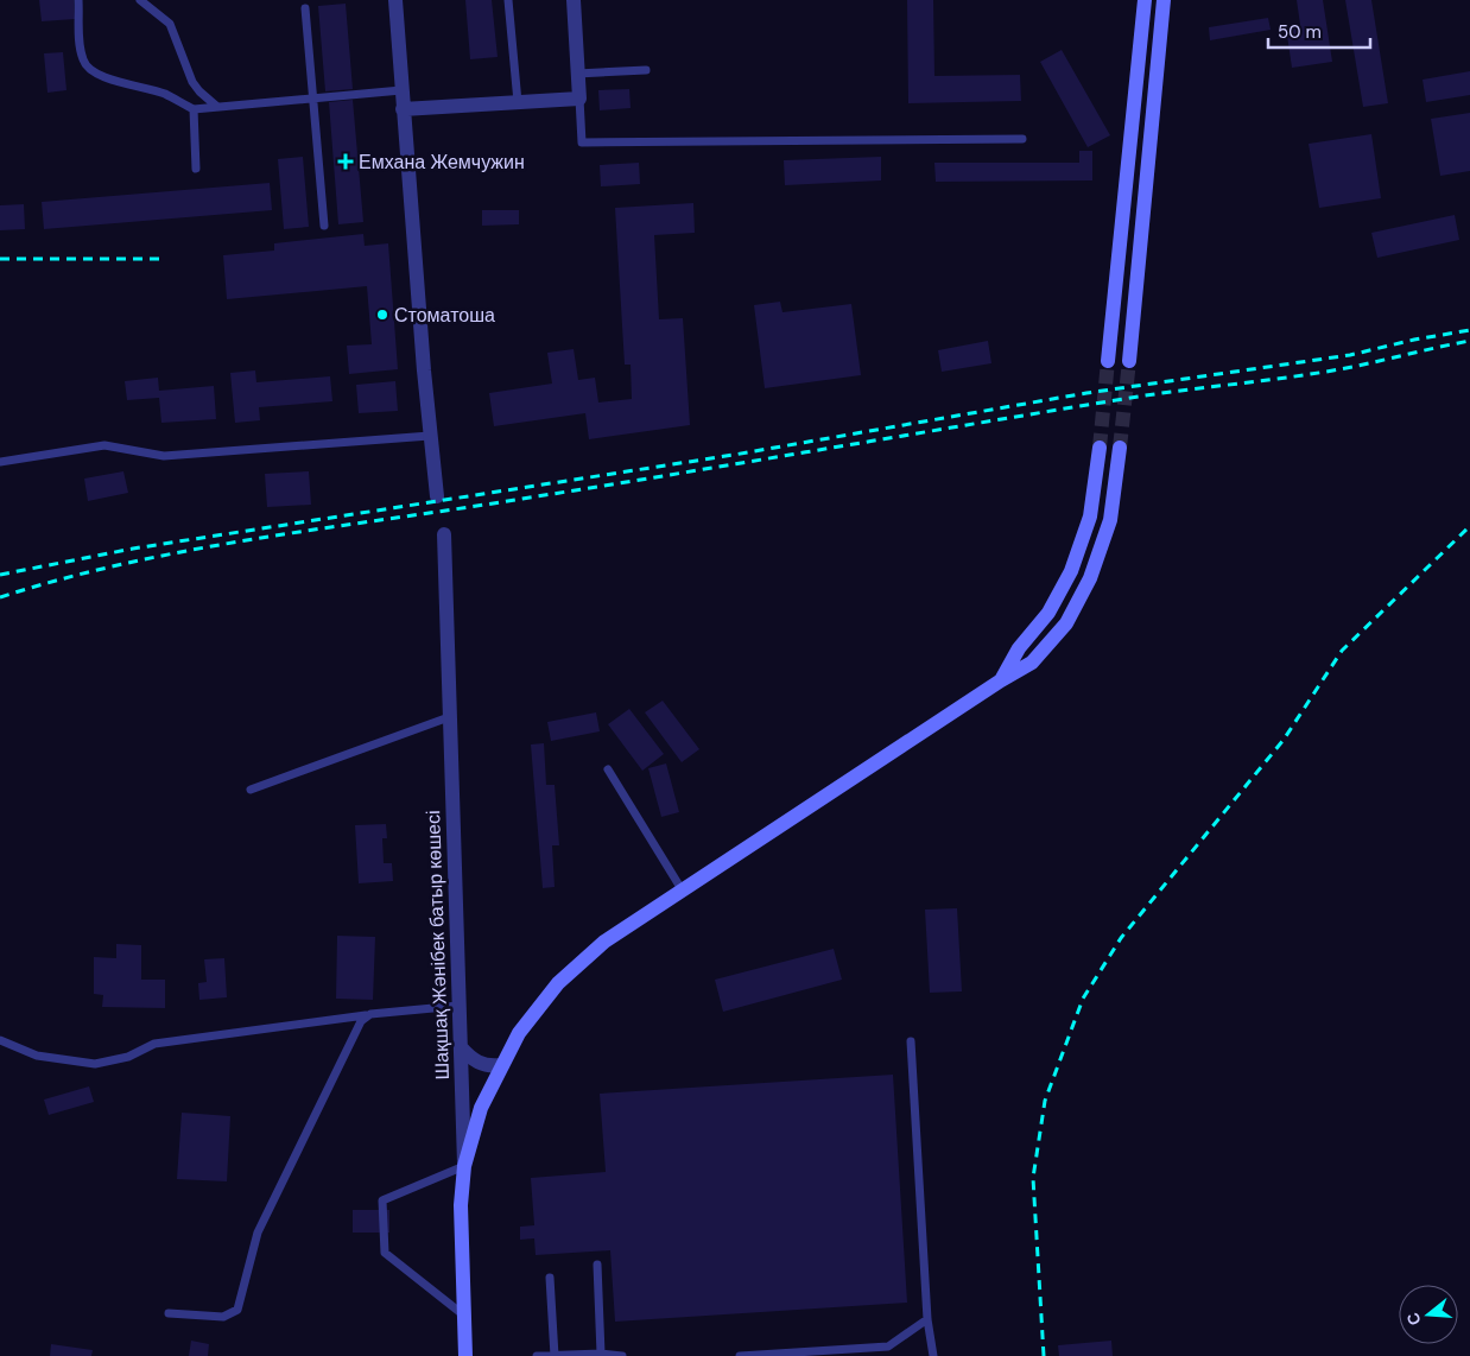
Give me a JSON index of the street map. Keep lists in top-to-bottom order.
{
  "streets": {
    "main road": ["Шақшақ Жәнібек батыр көшесі"]
  },
  "places": {
    "health": ["Емхана Жемчужин"],
    "other": ["Стоматоша"]
  },
  "scale_bar": "50 m",
  "north": "left"
}
